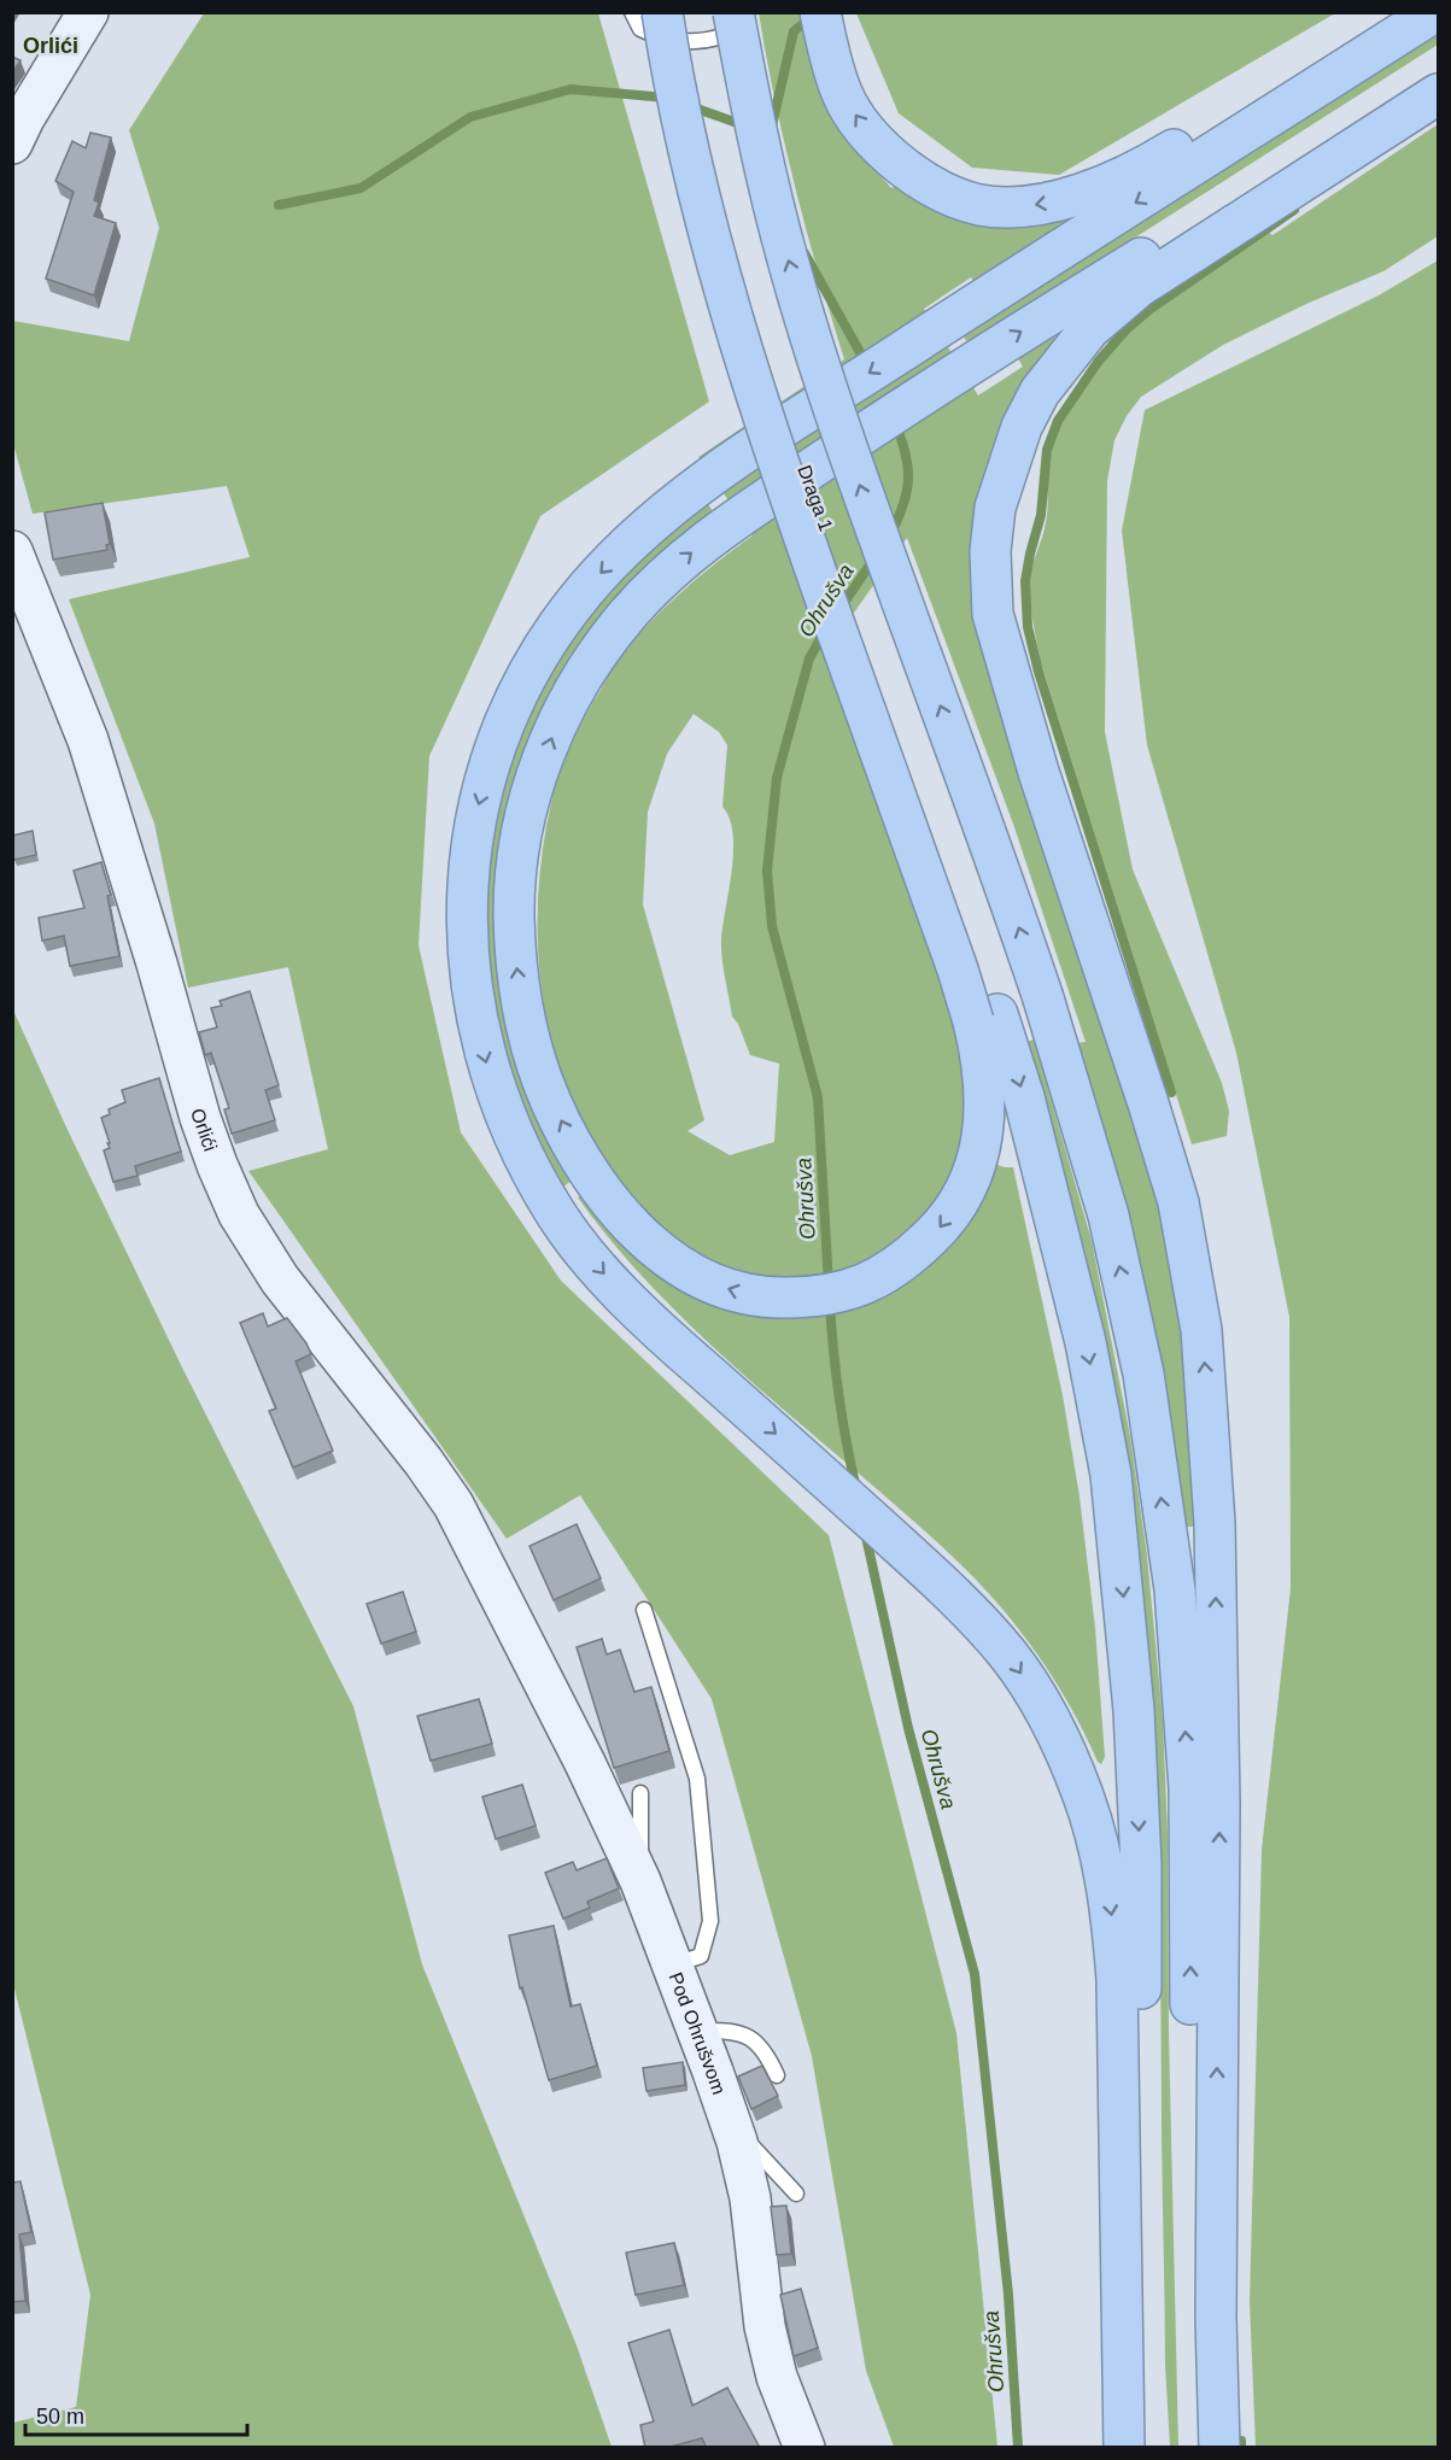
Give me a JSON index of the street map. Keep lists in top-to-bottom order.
{
  "streets": {
    "highway": ["Draga 1"],
    "street": ["Orlići", "Pod Ohrušvom"]
  },
  "crossings": [
    ["Orlići", "Pod Ohrušvom"]
  ],
  "districts": ["Orlići"],
  "water": ["Ohrušva"],
  "scale_bar": "50 m"
}
